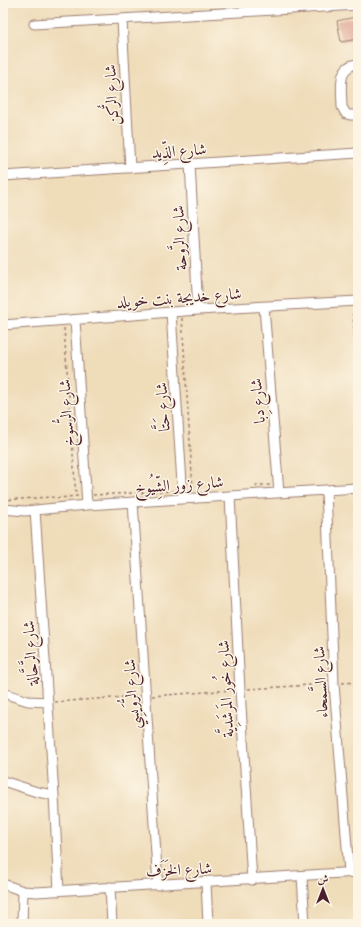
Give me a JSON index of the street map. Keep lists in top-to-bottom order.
{
  "streets": {
    "street": [
      "شارع الرُّكن",
      "شارع الذِّيد",
      "شارع الرَّوحة",
      "شارع خديجة بنت خويلد",
      "شارع دِبا",
      "شارع حَتَّا",
      "شارع الرُّسوخ",
      "شارع زور الشِّيُوخ",
      "شارع الرَّحَّالة",
      "شارع السَّمحاء",
      "شارع خُور المَرشَدِيَّة",
      "شارع الرُّوَيسِي",
      "شارع الخَزَف"
    ]
  },
  "crossings": [
    ["شارع الرُّكن", "شارع الذِّيد"],
    ["شارع الذِّيد", "شارع الرَّوحة"],
    ["شارع الرَّوحة", "شارع خديجة بنت خويلد"],
    ["شارع خديجة بنت خويلد", "شارع دِبا"],
    ["شارع خديجة بنت خويلد", "شارع حَتَّا"],
    ["شارع خديجة بنت خويلد", "شارع الرُّسوخ"],
    ["شارع دِبا", "شارع زور الشِّيُوخ"],
    ["شارع حَتَّا", "شارع زور الشِّيُوخ"],
    ["شارع الرُّسوخ", "شارع زور الشِّيُوخ"],
    ["شارع زور الشِّيُوخ", "شارع الرَّحَّالة"],
    ["شارع زور الشِّيُوخ", "شارع السَّمحاء"],
    ["شارع زور الشِّيُوخ", "شارع خُور المَرشَدِيَّة"],
    ["شارع زور الشِّيُوخ", "شارع الرُّوَيسِي"],
    ["شارع الرَّحَّالة", "شارع الخَزَف"],
    ["شارع السَّمحاء", "شارع الخَزَف"],
    ["شارع خُور المَرشَدِيَّة", "شارع الخَزَف"],
    ["شارع الرُّوَيسِي", "شارع الخَزَف"]
  ],
  "north": "top"
}
